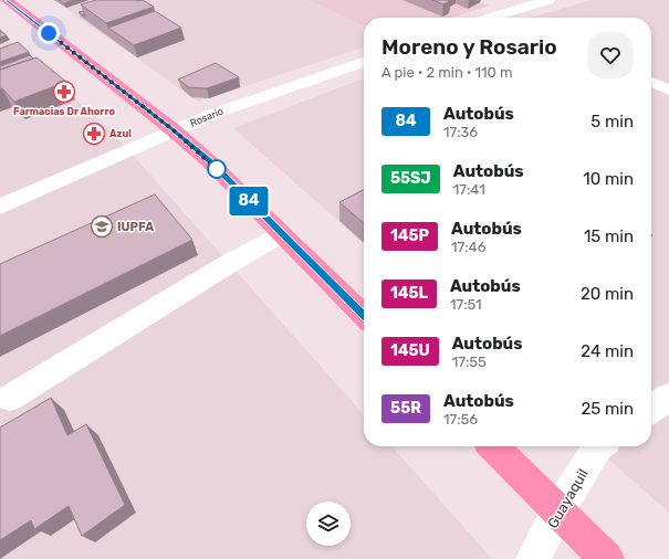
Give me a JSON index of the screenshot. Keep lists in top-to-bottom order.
{
  "streets": {
    "street": ["Rosario", "Guayaquil"]
  },
  "places": {
    "pharmacy": ["Farmacias Dr Ahorro", "Azul"],
    "school or university": ["IUPFA"]
  },
  "lines": ["bus line 84"],
  "page": {
    "on_map": "84",
    "heading": ["Moreno y Rosario", "A pie · 2 min · 110 m"],
    "list": [
      {
        "mark": "84",
        "name": "Autobús",
        "note": "17:36",
        "value": "5 min"
      },
      {
        "mark": "55SJ",
        "name": "Autobús",
        "note": "17:41",
        "value": "10 min"
      },
      {
        "mark": "145P",
        "name": "Autobús",
        "note": "17:46",
        "value": "15 min"
      },
      {
        "mark": "145L",
        "name": "Autobús",
        "note": "17:51",
        "value": "20 min"
      },
      {
        "mark": "145U",
        "name": "Autobús",
        "note": "17:55",
        "value": "24 min"
      },
      {
        "mark": "55R",
        "name": "Autobús",
        "note": "17:56",
        "value": "25 min"
      }
    ]
  }
}
